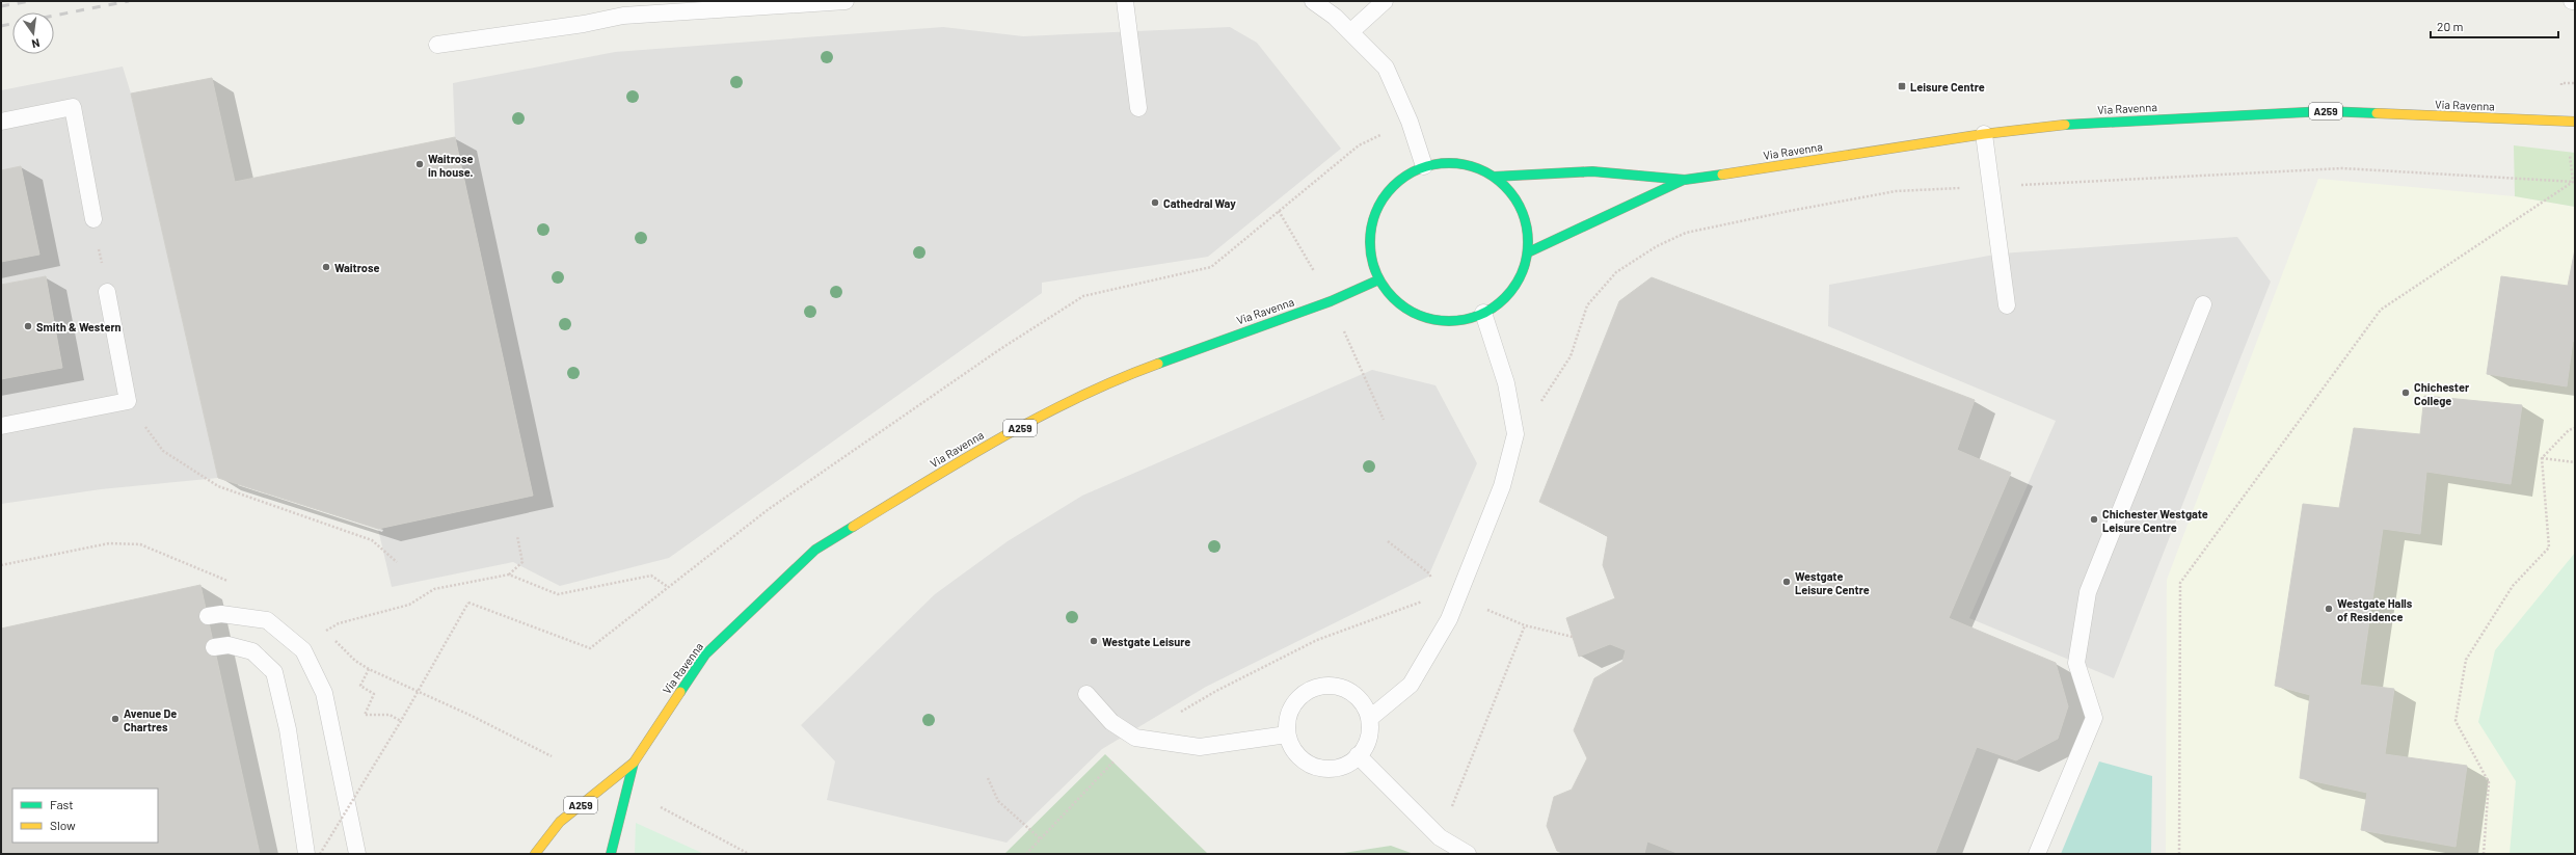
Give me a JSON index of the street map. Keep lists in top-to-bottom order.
{
  "streets": {
    "main road": ["Via Ravenna", "A259"]
  },
  "places": {
    "transit": ["Leisure Centre"],
    "other": [
      "Waitrose in house.",
      "Cathedral Way",
      "Waitrose",
      "Smith & Western",
      "Chichester College",
      "Chichester Westgate Leisure Centre",
      "Westgate Leisure Centre",
      "Westgate Halls of Residence",
      "Westgate Leisure",
      "Avenue De Chartres"
    ]
  },
  "legend": ["Fast", "Slow"],
  "scale_bar": "20 m",
  "north": "bottom"
}
